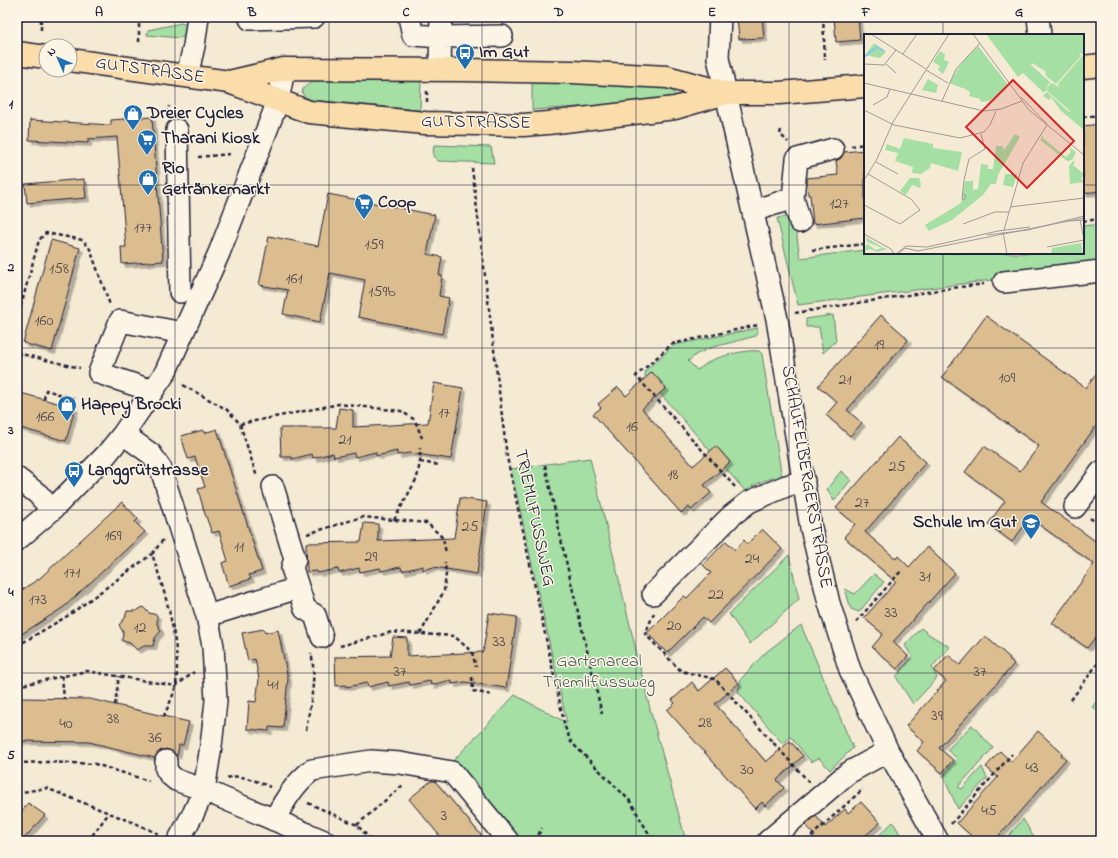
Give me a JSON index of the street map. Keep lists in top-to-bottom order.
{
  "streets": {
    "main road": ["GUTSTRASSE"],
    "street": ["SCHAUFELBERGERSTRASSE"],
    "path": ["TRIEMLIFUSSWEG"]
  },
  "crossings": [
    ["GUTSTRASSE", "SCHAUFELBERGERSTRASSE"]
  ],
  "parks": ["Gartenareal Triemlifussweg"],
  "places": {
    "bus stop": ["Im Gut", "Langgrütstrasse"],
    "shop": ["Dreier Cycles", "Rio Getränkemarkt", "Happy Brocki"],
    "supermarket": ["Tharani Kiosk", "Coop"],
    "school or university": ["Schule Im Gut"]
  },
  "house_numbers": [
    "127",
    "177",
    "159",
    "158",
    "161",
    "159b",
    "160",
    "19",
    "109",
    "21",
    "17",
    "166",
    "16",
    "21",
    "25",
    "18",
    "27",
    "25",
    "169",
    "11",
    "29",
    "24",
    "171",
    "31",
    "22",
    "173",
    "33",
    "20",
    "12",
    "33",
    "37",
    "37",
    "41",
    "39",
    "38",
    "28",
    "40",
    "36",
    "43",
    "30",
    "45",
    "3"
  ],
  "north": "top left",
  "grid": {
    "columns": [
      "A",
      "B",
      "C",
      "D",
      "E",
      "F",
      "G"
    ],
    "rows": [
      "1",
      "2",
      "3",
      "4",
      "5"
    ]
  }
}
